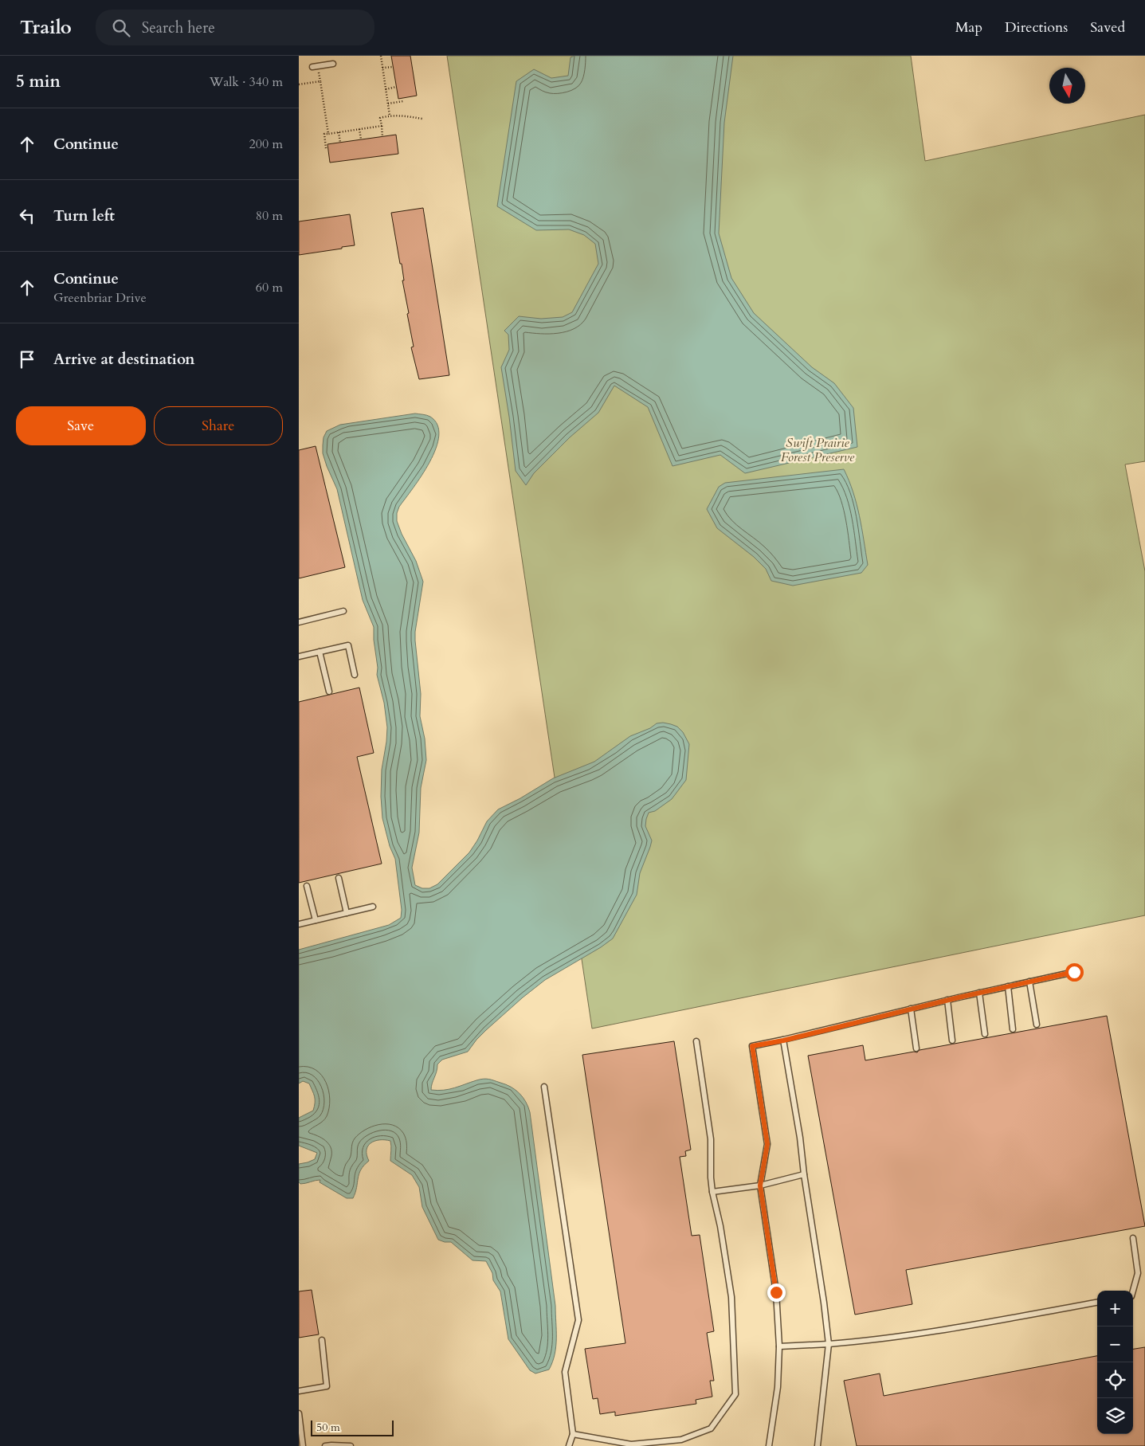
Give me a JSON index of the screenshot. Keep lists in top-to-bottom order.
{
  "parks": ["Swift Prairie Forest Preserve"],
  "scale_bar": "50 m",
  "north": "bottom",
  "page": {
    "header": "Trailo",
    "search": "Search here",
    "nav": ["Map", "Directions", "Saved"],
    "heading": ["5 min", "Walk · 340 m"],
    "list": [
      ["Continue", "200 m"],
      ["Turn left", "80 m"],
      ["Continue", "Greenbriar Drive", "60 m"],
      "Arrive at destination"
    ],
    "buttons": ["Save", "Share"],
    "map_buttons": ["+", "−"],
    "scale": "50 m"
  }
}
